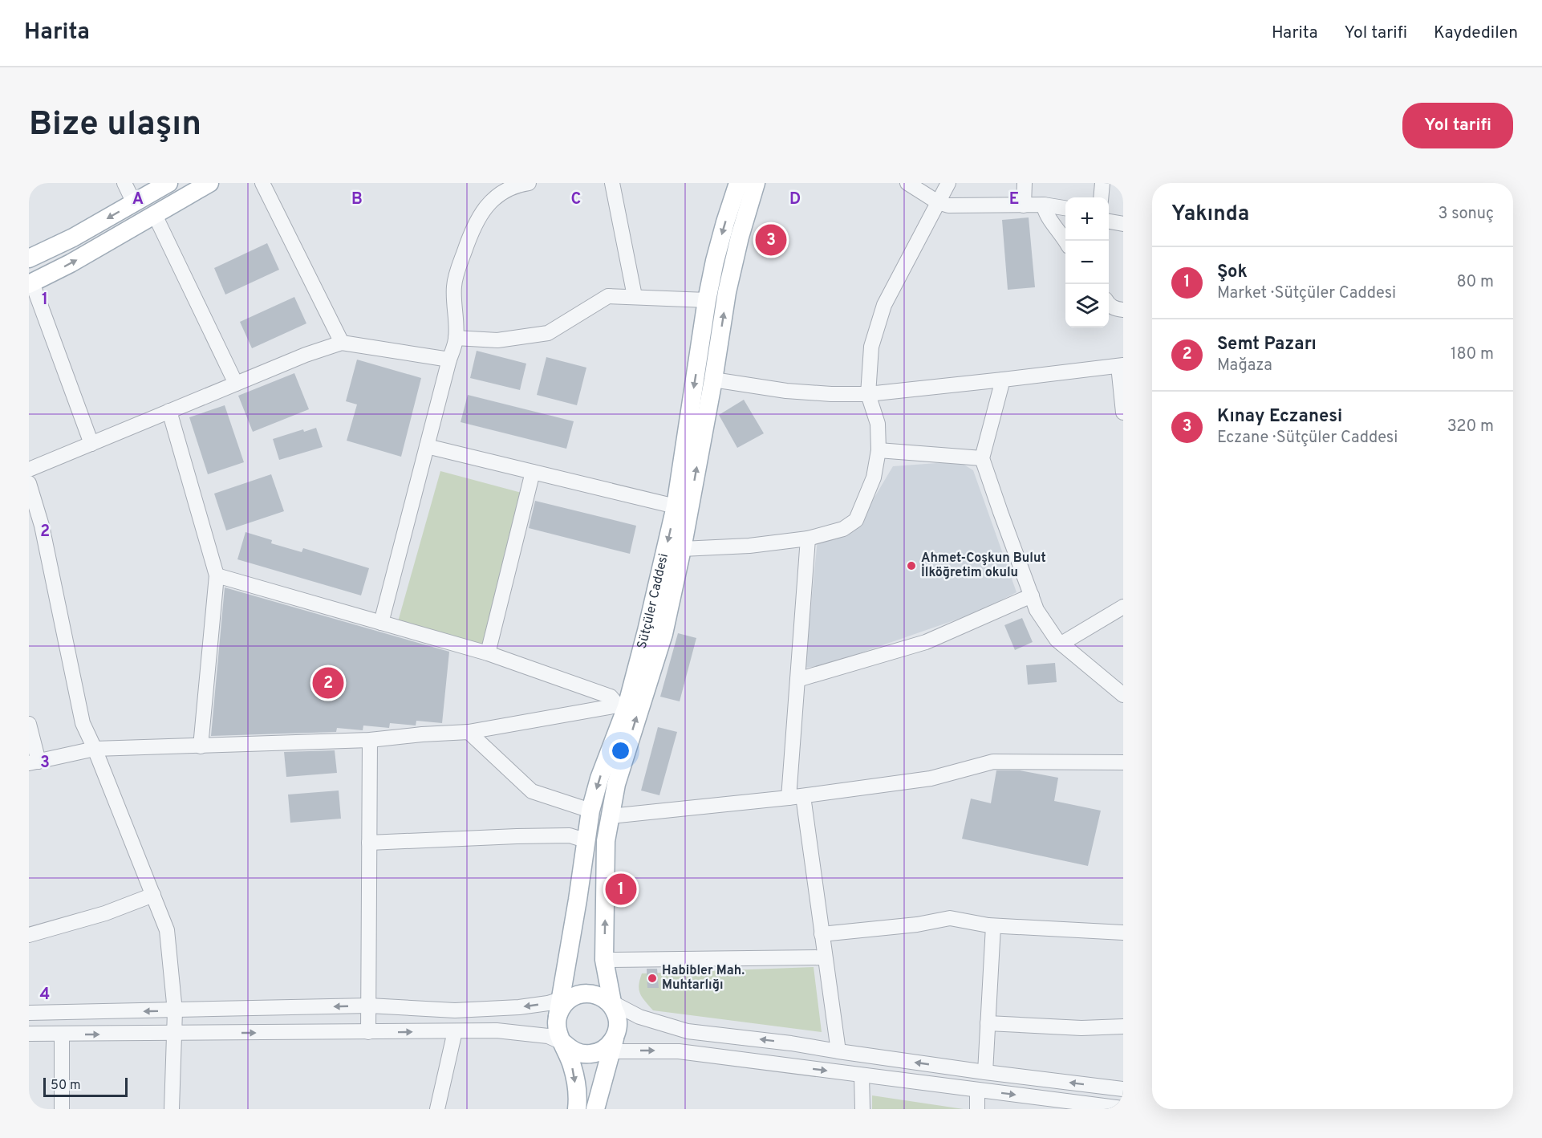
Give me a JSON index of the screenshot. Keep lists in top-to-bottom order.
{
  "streets": {
    "main road": ["Sütçüler Caddesi"]
  },
  "places": ["Ahmet-Coşkun Bulut İlköğretim okulu", "Habibler Mah. Muhtarlığı"],
  "scale_bar": "50 m",
  "page": {
    "header": "Harita",
    "nav": ["Harita", "Yol tarifi", "Kaydedilen"],
    "buttons": "Yol tarifi",
    "title": "Bize ulaşın",
    "heading": ["Yakında", "3 sonuç"],
    "map_buttons": ["+", "−"],
    "pins": ["3", "2", "1"],
    "list": [
      {
        "mark": "1",
        "name": "Şok",
        "note": "Market · Sütçüler Caddesi",
        "value": "80 m"
      },
      {
        "mark": "2",
        "name": "Semt Pazarı",
        "note": "Mağaza",
        "value": "180 m"
      },
      {
        "mark": "3",
        "name": "Kınay Eczanesi",
        "note": "Eczane · Sütçüler Caddesi",
        "value": "320 m"
      }
    ],
    "scale": "50 m"
  },
  "grid": {
    "columns": [
      "A",
      "B",
      "C",
      "D",
      "E"
    ],
    "rows": [
      "1",
      "2",
      "3",
      "4"
    ]
  }
}
